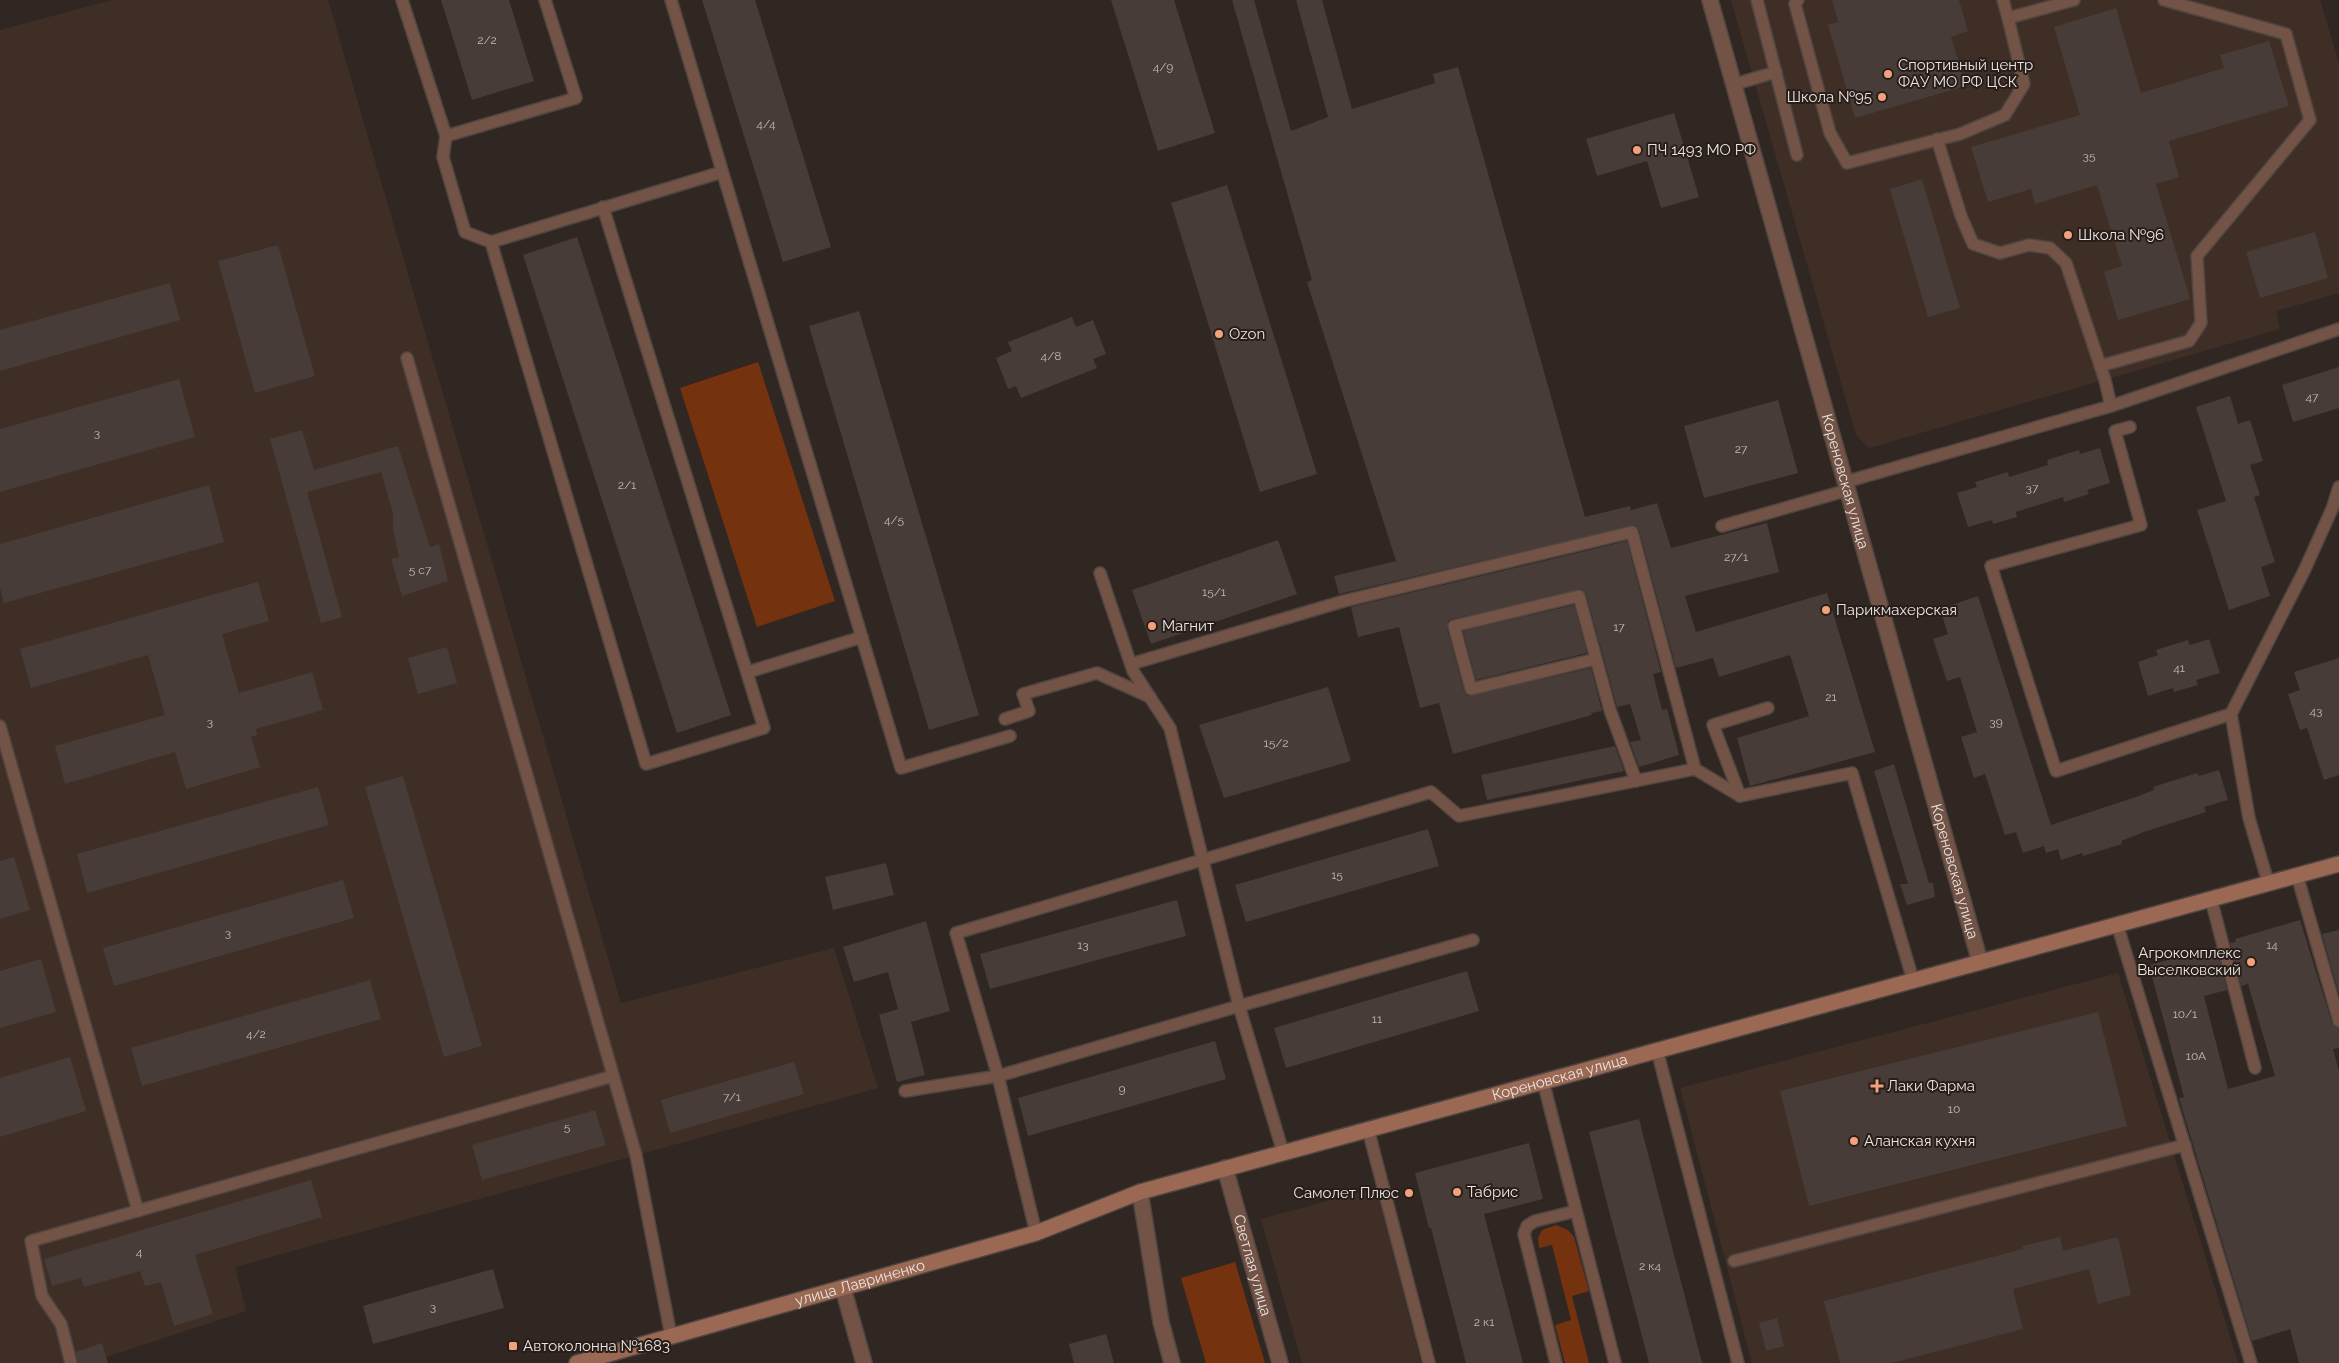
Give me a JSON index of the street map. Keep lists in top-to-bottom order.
{
  "streets": {
    "street": ["Кореновская улица", "Светлая улица", "улица Лавриненко"]
  },
  "crossings": [
    ["Кореновская улица", "Светлая улица"],
    ["Кореновская улица", "улица Лавриненко"]
  ],
  "places": {
    "other": [
      "Спортивный центр ФАУ МО РФ ЦСК",
      "Школа №95",
      "ПЧ 1493 МО РФ",
      "Школа №96",
      "Ozon",
      "Парикмахерская",
      "Магнит",
      "Агрокомплекс Выселковский",
      "Аланская кухня",
      "Табрис",
      "Самолет Плюс"
    ],
    "health": ["Лаки Фарма"],
    "transit": ["Автоколонна №1683"]
  },
  "house_numbers": [
    "2/2",
    "4/9",
    "4/4",
    "35",
    "4/8",
    "47",
    "3",
    "27",
    "2/1",
    "37",
    "4/5",
    "27/1",
    "5 с7",
    "15/1",
    "17",
    "41",
    "21",
    "43",
    "3",
    "39",
    "15/2",
    "15",
    "3",
    "13",
    "14",
    "10/1",
    "11",
    "4/2",
    "10А",
    "9",
    "7/1",
    "10",
    "5",
    "4",
    "2 к4",
    "3",
    "2 к1"
  ]
}
